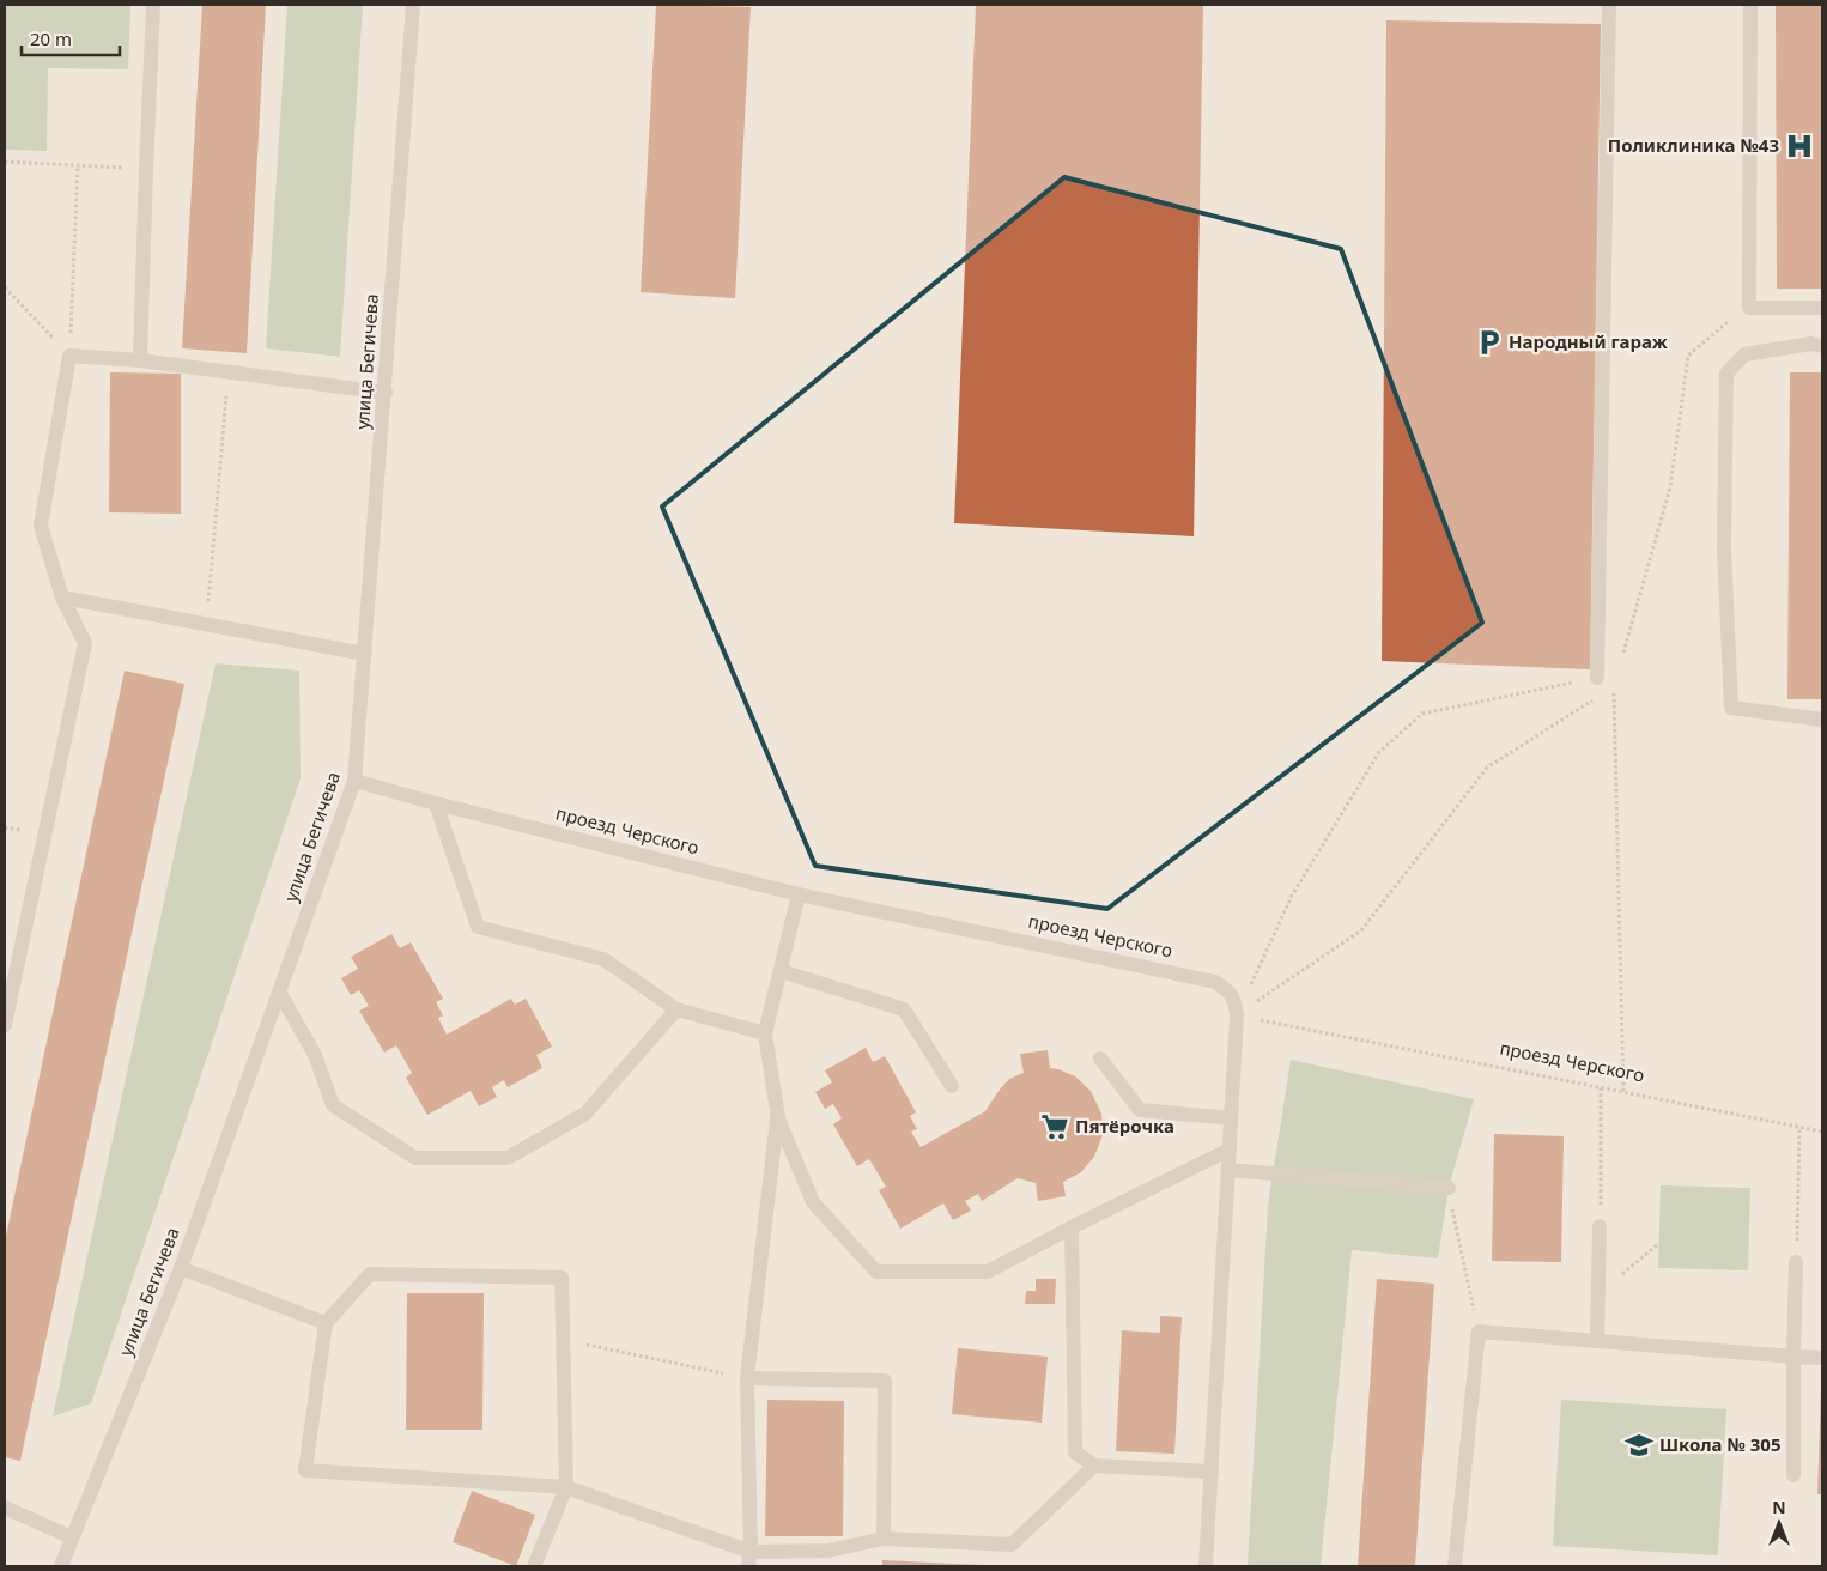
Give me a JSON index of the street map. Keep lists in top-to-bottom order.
{
  "streets": {
    "street": ["улица Бегичева", "проезд Черского"]
  },
  "crossings": [
    ["улица Бегичева", "проезд Черского"]
  ],
  "places": {
    "hospital": ["Поликлиника №43"],
    "parking": ["Народный гараж"],
    "supermarket": ["Пятёрочка"],
    "school or university": ["Школа № 305"]
  },
  "scale_bar": "20 m",
  "north": "top"
}
